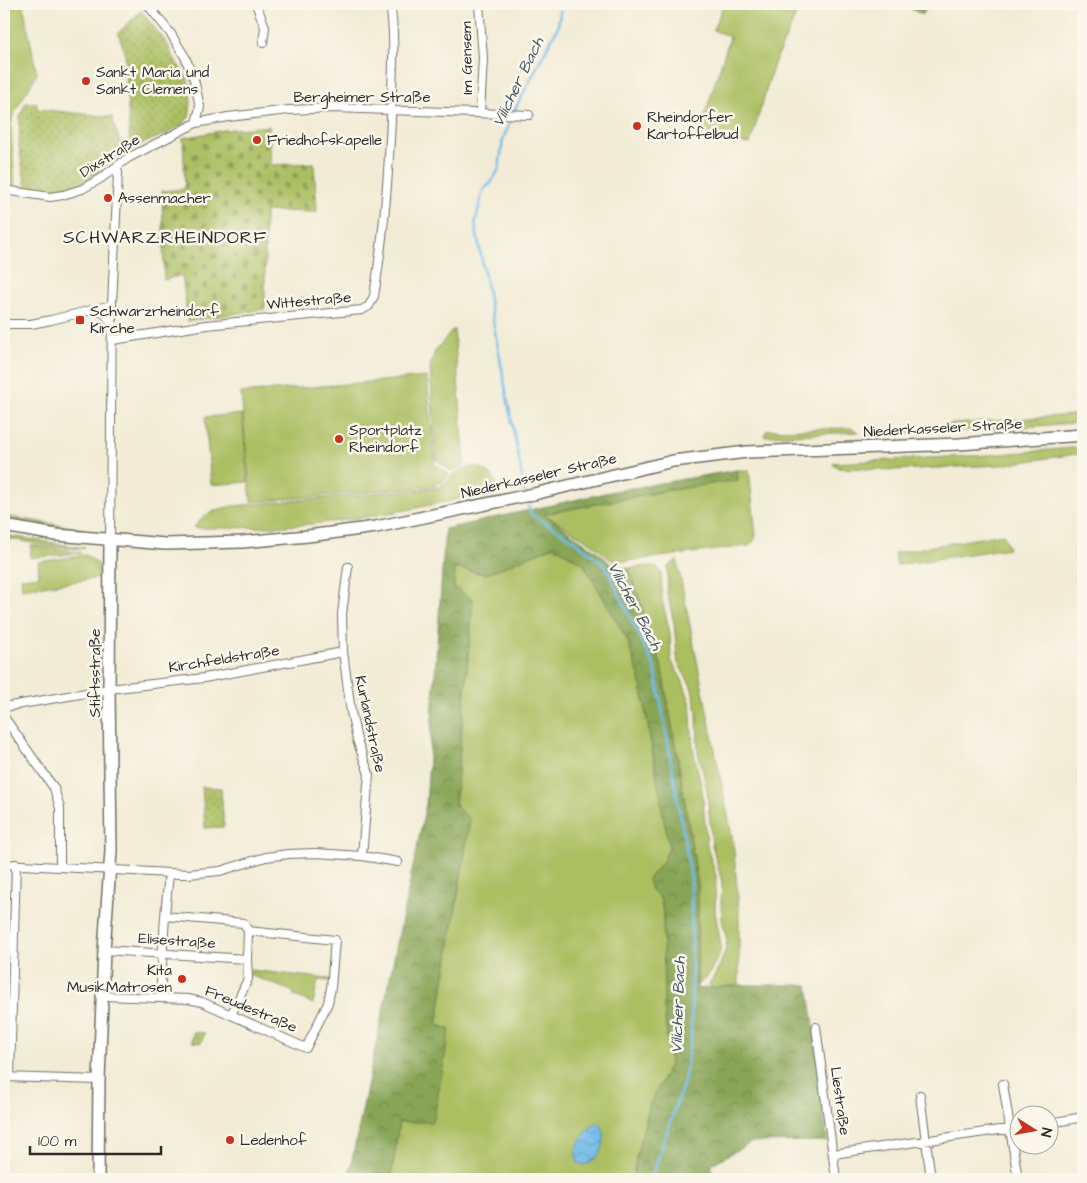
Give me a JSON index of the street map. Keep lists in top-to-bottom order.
{
  "streets": {
    "main road": ["Niederkasseler Straße", "Stiftsstraße"],
    "street": [
      "Im Gensem",
      "Bergheimer Straße",
      "Dixstraße",
      "Wittestraße",
      "Kirchfeldstraße",
      "Kurlandstraße",
      "Elisestraße",
      "Freudestraße",
      "Liestraße"
    ]
  },
  "crossings": [
    ["Im Gensem", "Bergheimer Straße"],
    ["Bergheimer Straße", "Dixstraße"],
    ["Bergheimer Straße", "Wittestraße"],
    ["Dixstraße", "Stiftsstraße"],
    ["Wittestraße", "Stiftsstraße"],
    ["Niederkasseler Straße", "Stiftsstraße"],
    ["Kirchfeldstraße", "Stiftsstraße"],
    ["Kirchfeldstraße", "Kurlandstraße"],
    ["Stiftsstraße", "Elisestraße"],
    ["Stiftsstraße", "Freudestraße"]
  ],
  "districts": ["SCHWARZRHEINDORF"],
  "water": ["Vilicher Bach"],
  "places": {
    "other": [
      "Sankt Maria und Sankt Clemens",
      "Rheindorfer Kartoffelbud",
      "Friedhofskapelle",
      "Assenmacher",
      "Sportplatz Rheindorf",
      "Kita MusikMatrosen",
      "Ledenhof"
    ],
    "transit": ["Schwarzrheindorf Kirche"]
  },
  "scale_bar": "100 m",
  "north": "right"
}
